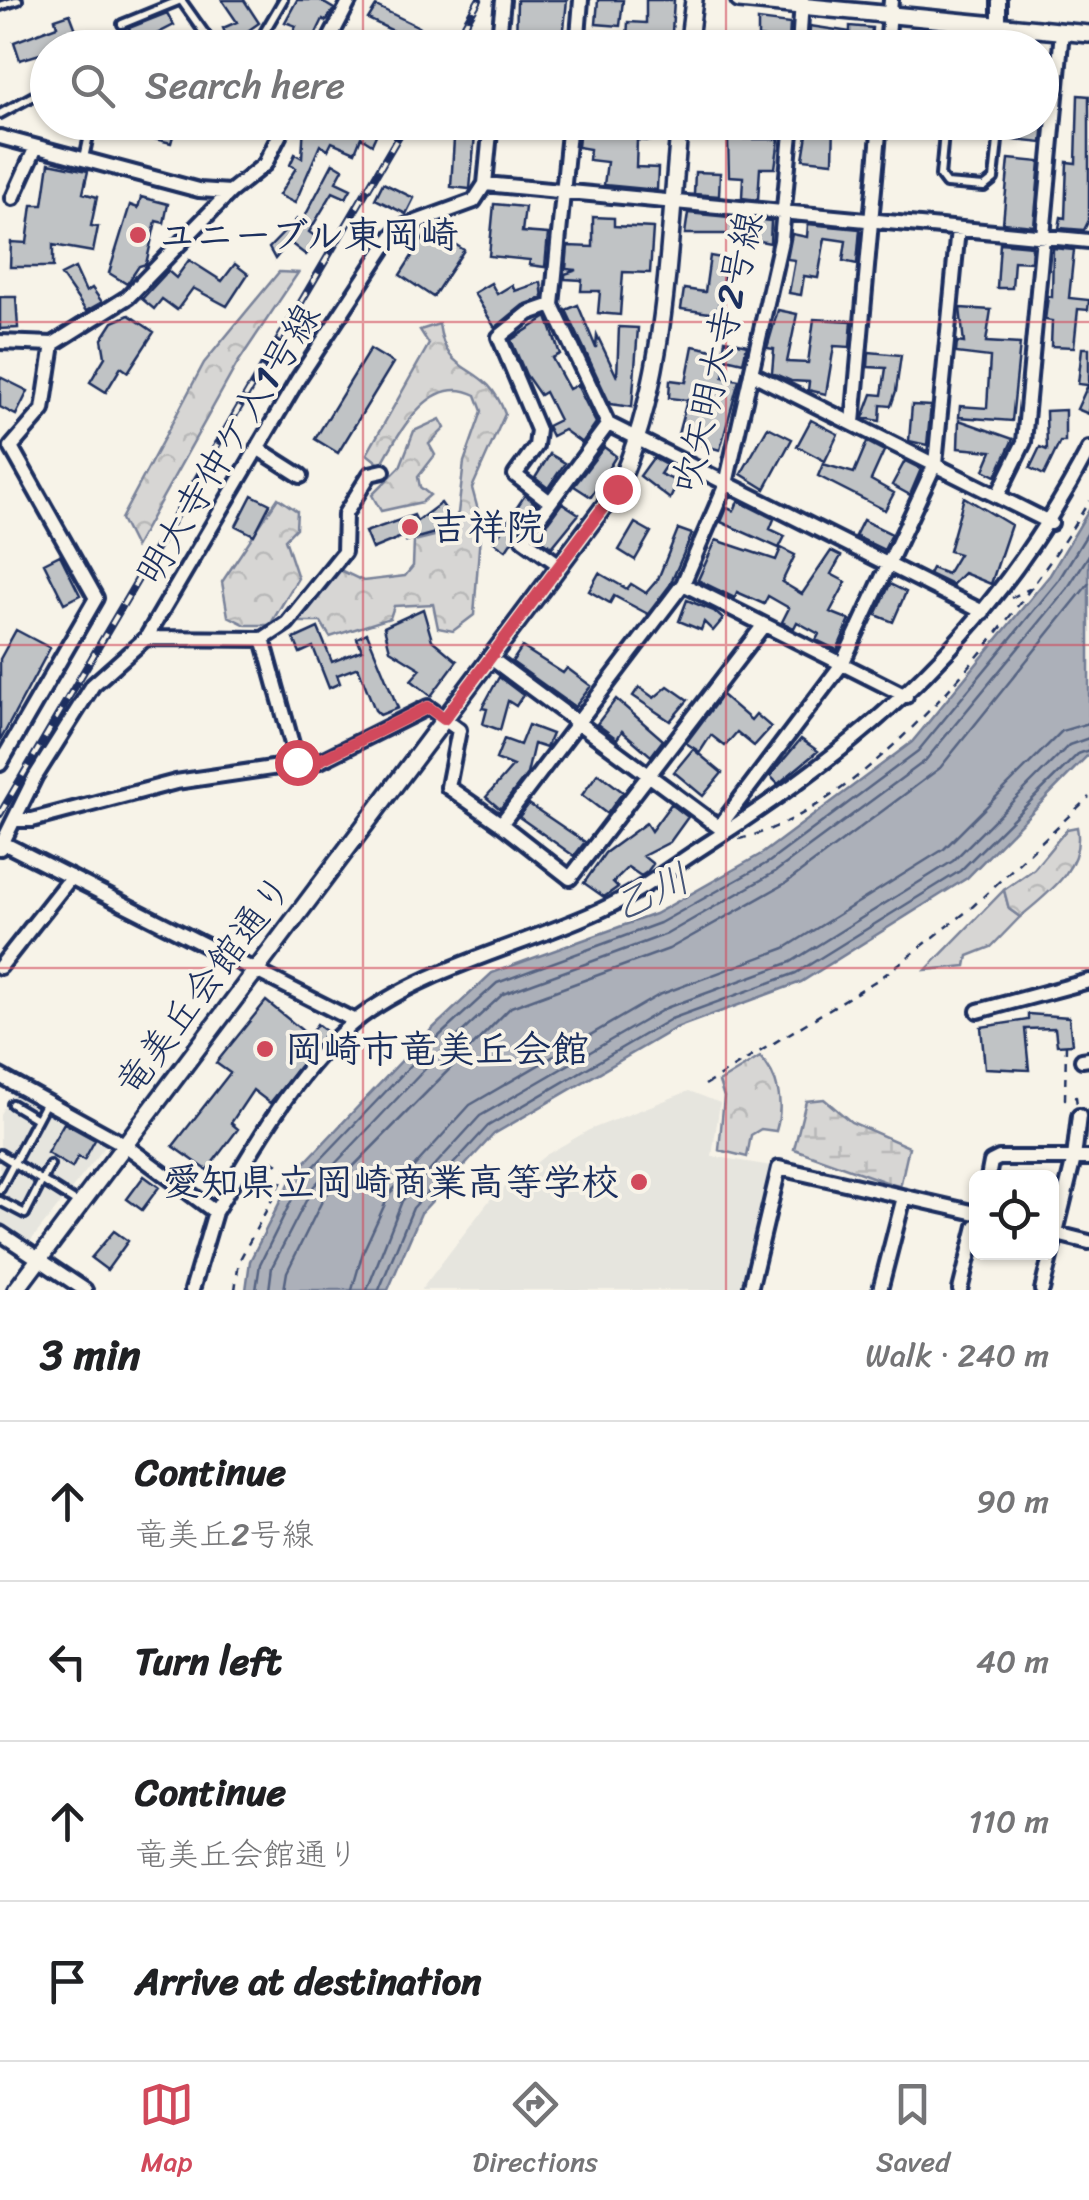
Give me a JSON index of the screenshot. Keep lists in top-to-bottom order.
{
  "streets": {
    "street": ["吹矢明大寺2号線", "明大寺仲ケ入1号線", "竜美丘会館通り"]
  },
  "water": ["乙川"],
  "places": [
    "ユニーブル東岡崎",
    "吉祥院",
    "岡崎市竜美丘会館",
    "愛知県立岡崎商業高等学校"
  ],
  "page": {
    "search": "Search here",
    "heading": ["3 min", "Walk · 240 m"],
    "list": [
      ["Continue", "竜美丘2号線", "90 m"],
      ["Turn left", "40 m"],
      ["Continue", "竜美丘会館通り", "110 m"],
      "Arrive at destination"
    ],
    "nav": ["Map", "Directions", "Saved"]
  }
}
